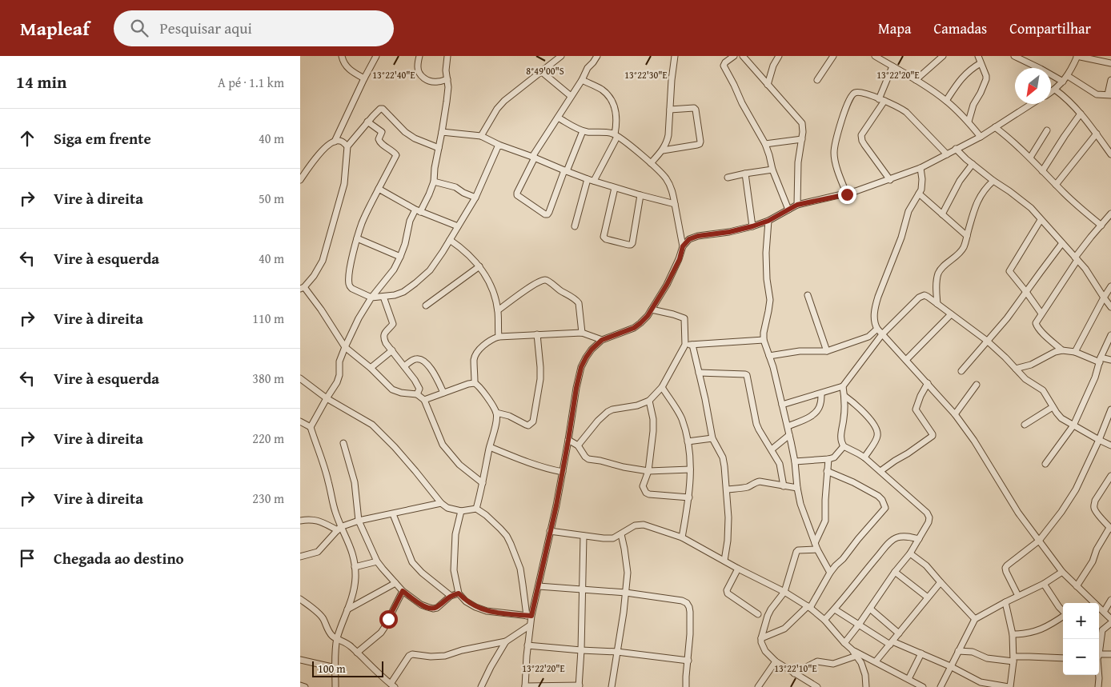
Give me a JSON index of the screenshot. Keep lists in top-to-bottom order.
{
  "scale_bar": "100 m",
  "north": "bottom left",
  "page": {
    "header": "Mapleaf",
    "search": "Pesquisar aqui",
    "nav": ["Mapa", "Camadas", "Compartilhar"],
    "heading": ["14 min", "A pé · 1.1 km"],
    "list": [
      ["Siga em frente", "40 m"],
      ["Vire à direita", "50 m"],
      ["Vire à esquerda", "40 m"],
      ["Vire à direita", "110 m"],
      ["Vire à esquerda", "380 m"],
      ["Vire à direita", "220 m"],
      ["Vire à direita", "230 m"],
      "Chegada ao destino"
    ],
    "map_buttons": ["+", "−"],
    "scale": "100 m"
  },
  "coordinates": [
    "8°49'00\"S",
    "13°22'40\"E",
    "13°22'30\"E",
    "13°22'20\"E",
    "13°22'10\"E"
  ]
}
